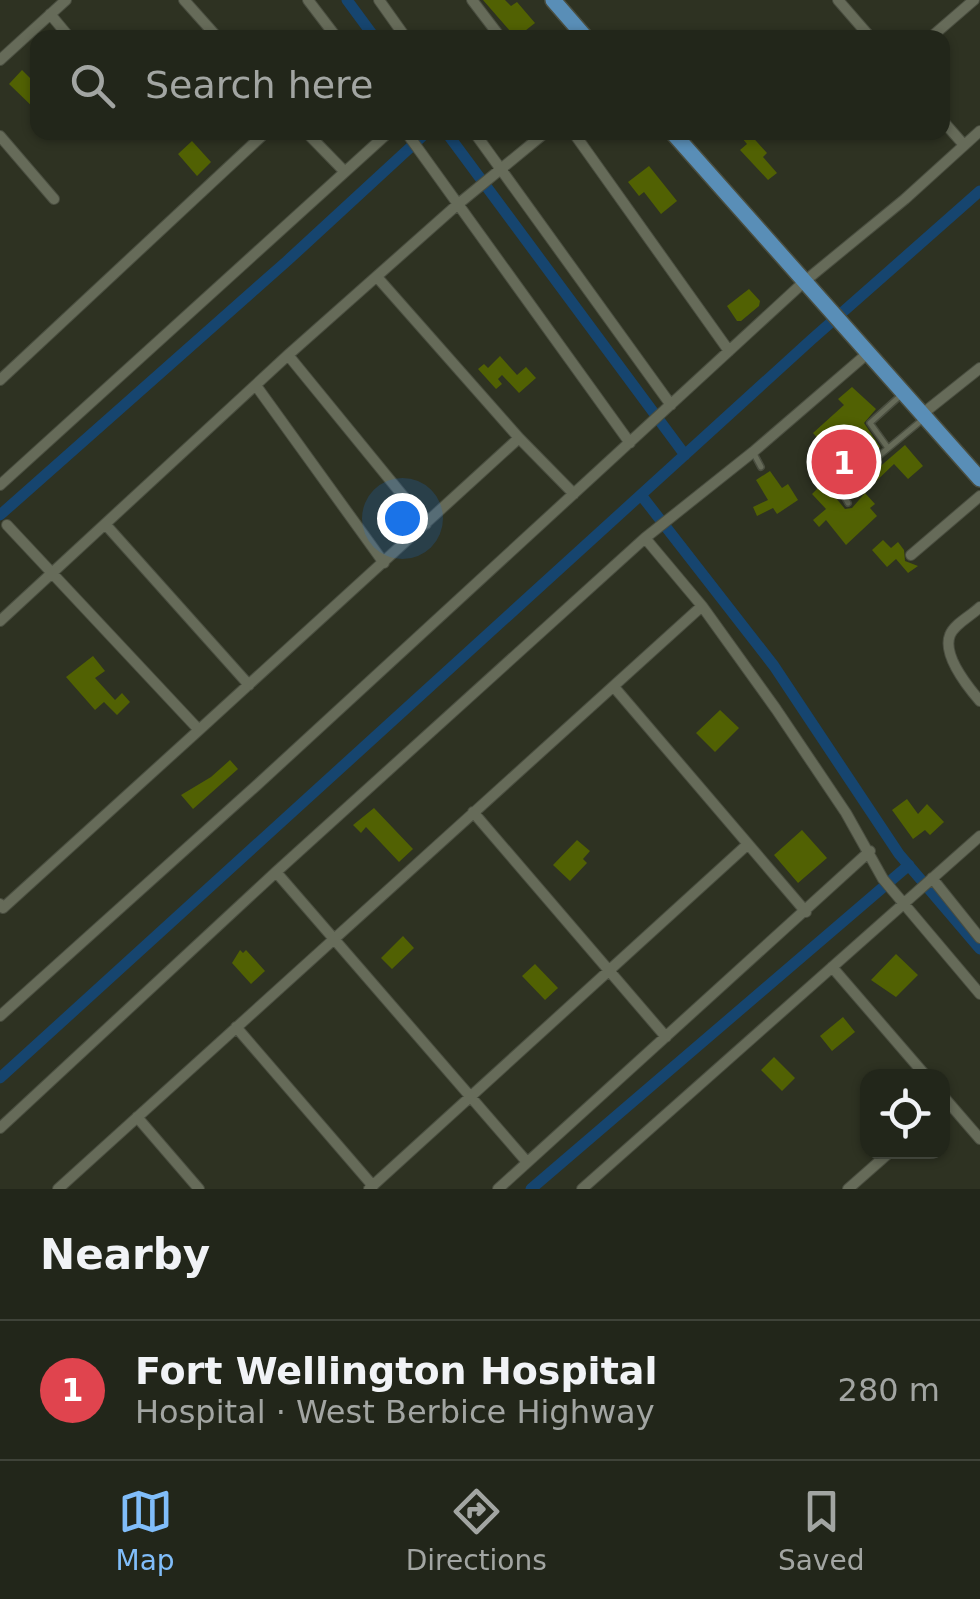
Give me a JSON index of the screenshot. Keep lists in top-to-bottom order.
{
  "page": {
    "search": "Search here",
    "pins": "1",
    "heading": "Nearby",
    "list": [
      {
        "mark": "1",
        "name": "Fort Wellington Hospital",
        "note": "Hospital · West Berbice Highway",
        "value": "280 m"
      }
    ],
    "nav": ["Map", "Directions", "Saved"]
  }
}
